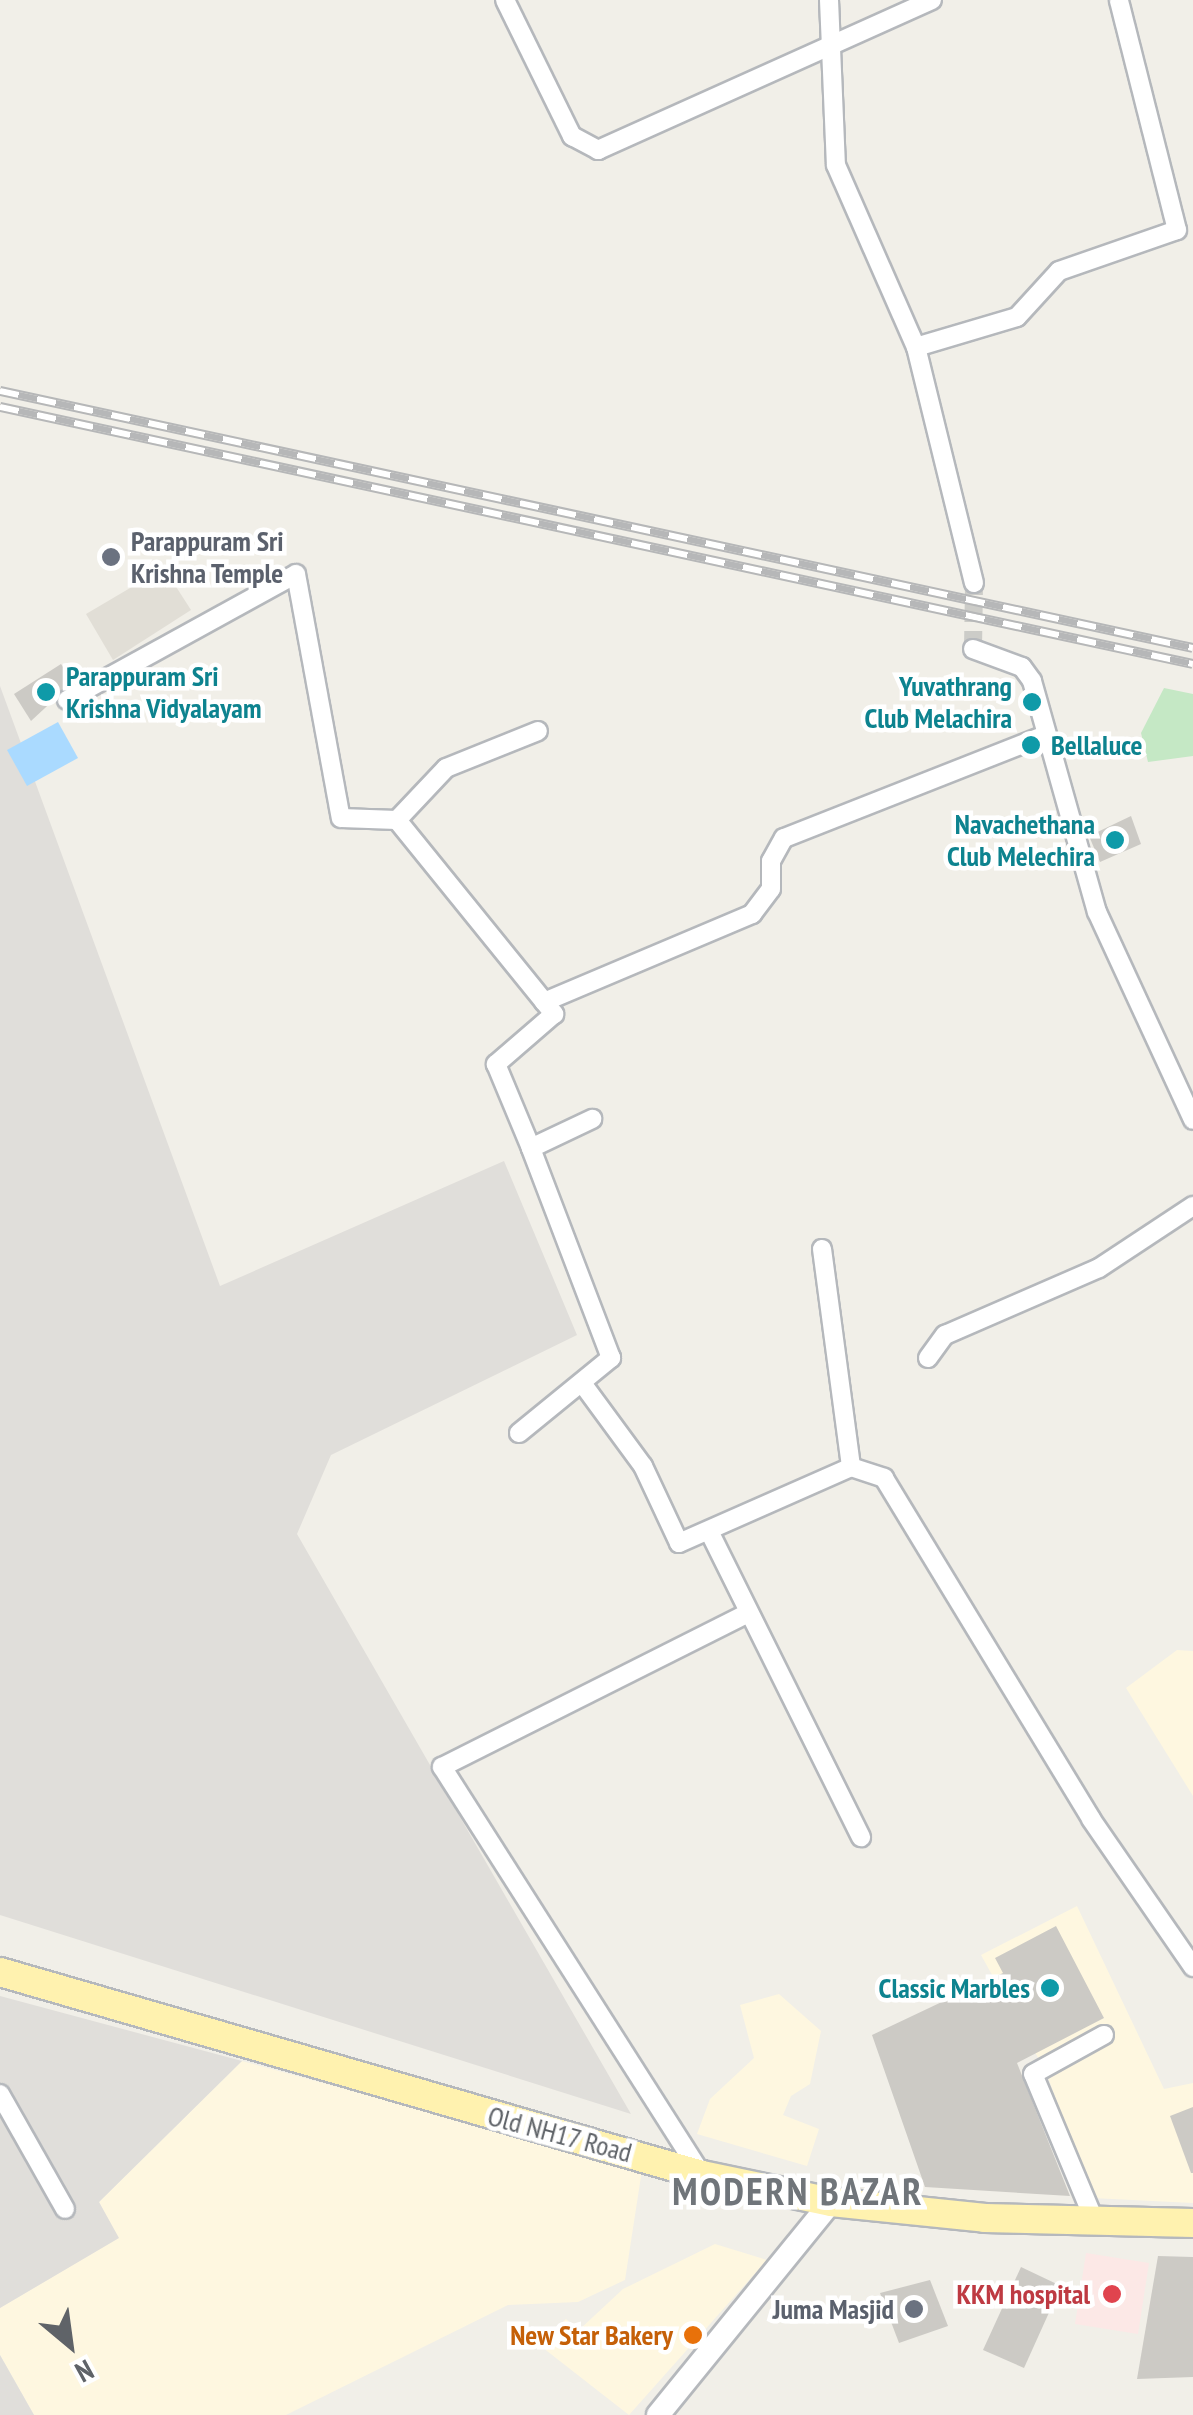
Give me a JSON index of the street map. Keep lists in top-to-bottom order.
{
  "streets": {
    "main road": ["Old NH17 Road"]
  },
  "districts": ["MODERN BAZAR"],
  "places": [
    "Parappuram Sri Krishna Temple",
    "Parappuram Sri Krishna Vidyalayam",
    "Yuvathrang Club Melachira",
    "Bellaluce",
    "Navachethana Club Melechira",
    "Classic Marbles",
    "KKM hospital",
    "Juma Masjid",
    "New Star Bakery"
  ],
  "north": "bottom right"
}
